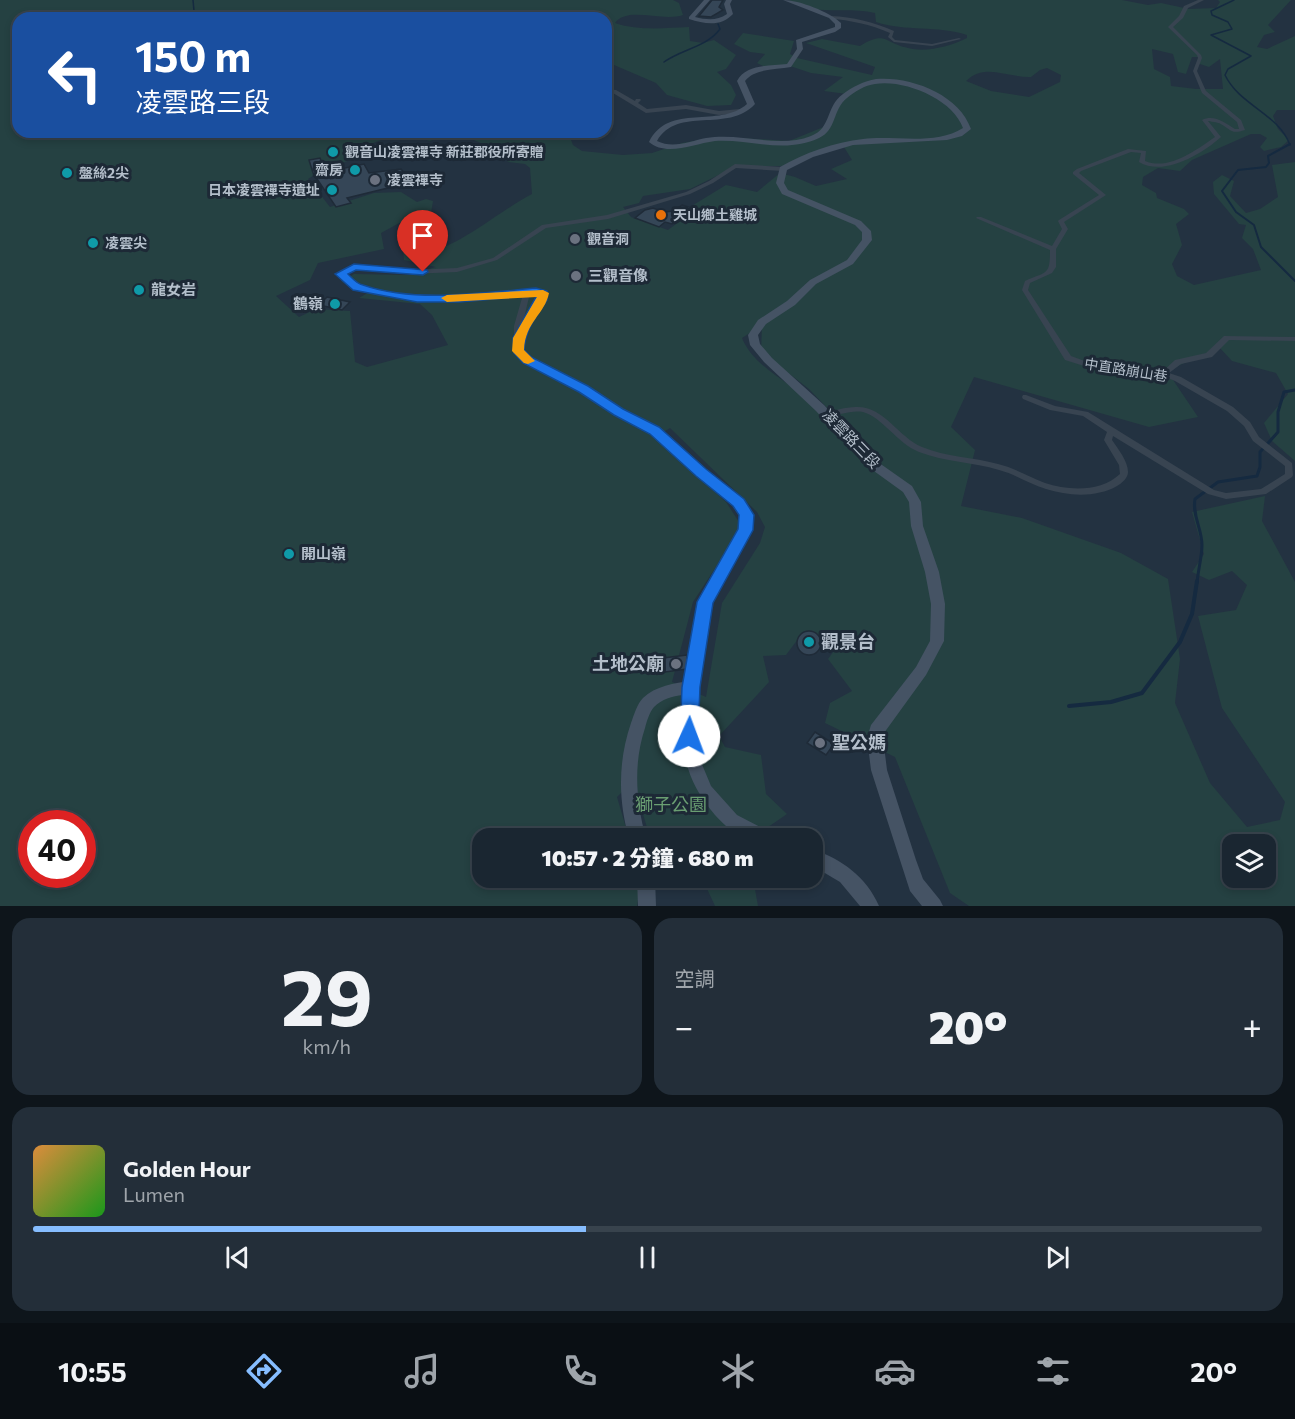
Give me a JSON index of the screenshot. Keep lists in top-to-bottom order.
{
  "streets": {
    "street": ["中直路崩山巷", "凌雲路三段"]
  },
  "parks": ["獅子公園"],
  "places": [
    "觀音山凌雲禪寺 新莊郡役所寄贈",
    "齋房",
    "盤絲2尖",
    "凌雲禪寺",
    "日本凌雲禪寺遺址",
    "天山鄉土雞城",
    "觀音洞",
    "凌雲尖",
    "三觀音像",
    "龍女岩",
    "鶴嶺",
    "開山嶺",
    "觀景台",
    "土地公廟",
    "聖公媽"
  ],
  "page": {
    "turn": ["150 m", "凌雲路三段"],
    "limit": "40",
    "trip": "10:57 · 2 分鐘 · 680 m",
    "tile": [
      ["29", "km/h"],
      "空調"
    ],
    "heat": ["−", "20°", "+"],
    "song": ["Golden Hour", "Lumen"],
    "tabs": ["10:55", "20°"]
  }
}
